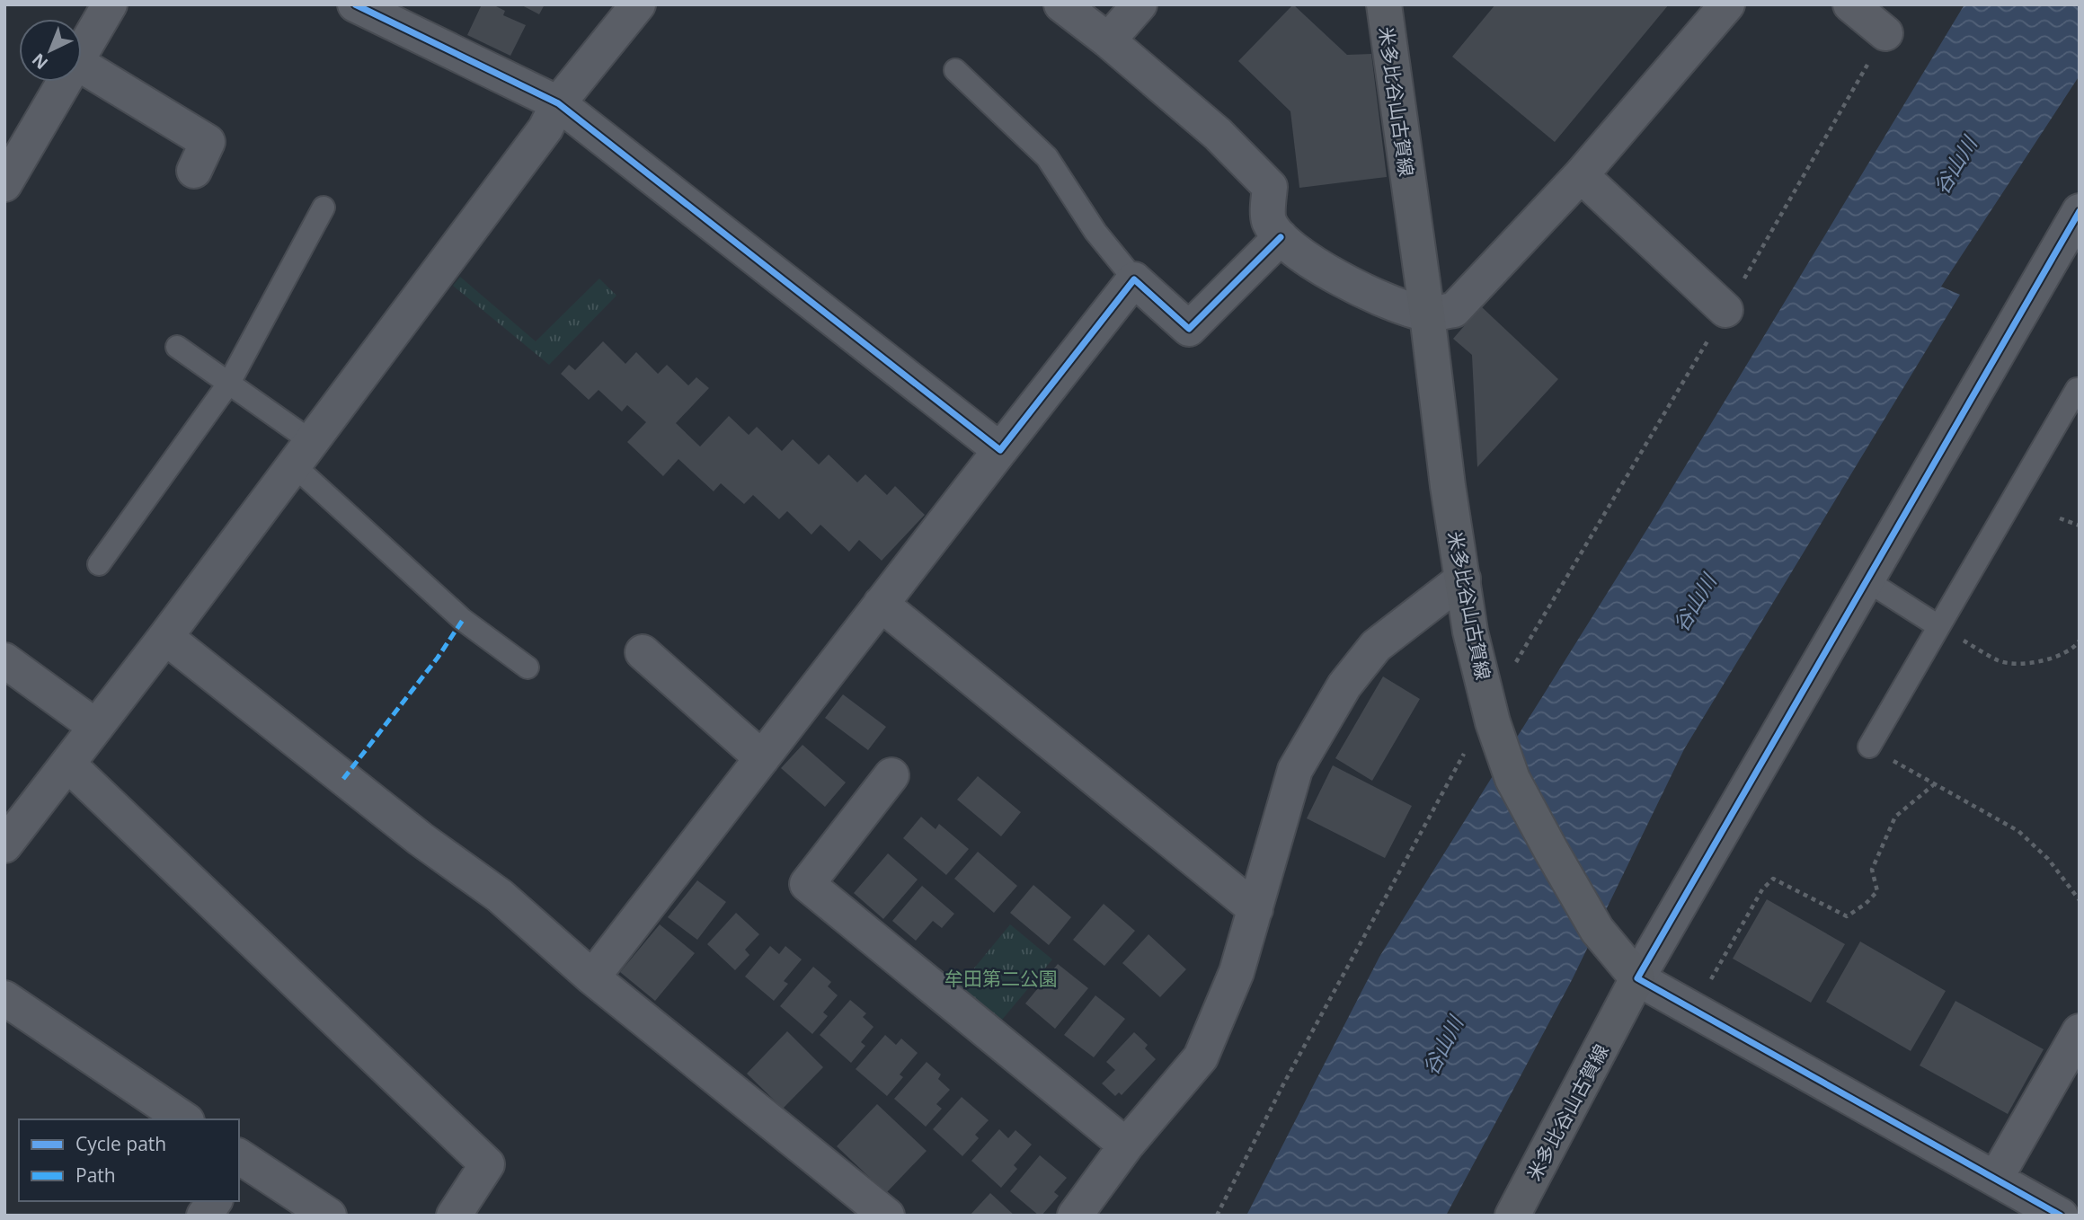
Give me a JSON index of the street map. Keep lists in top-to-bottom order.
{
  "streets": {
    "main road": ["米多比谷山古賀線"]
  },
  "water": ["谷山川"],
  "parks": ["牟田第二公園"],
  "legend": ["Cycle path", "Path"],
  "north": "bottom left"
}
